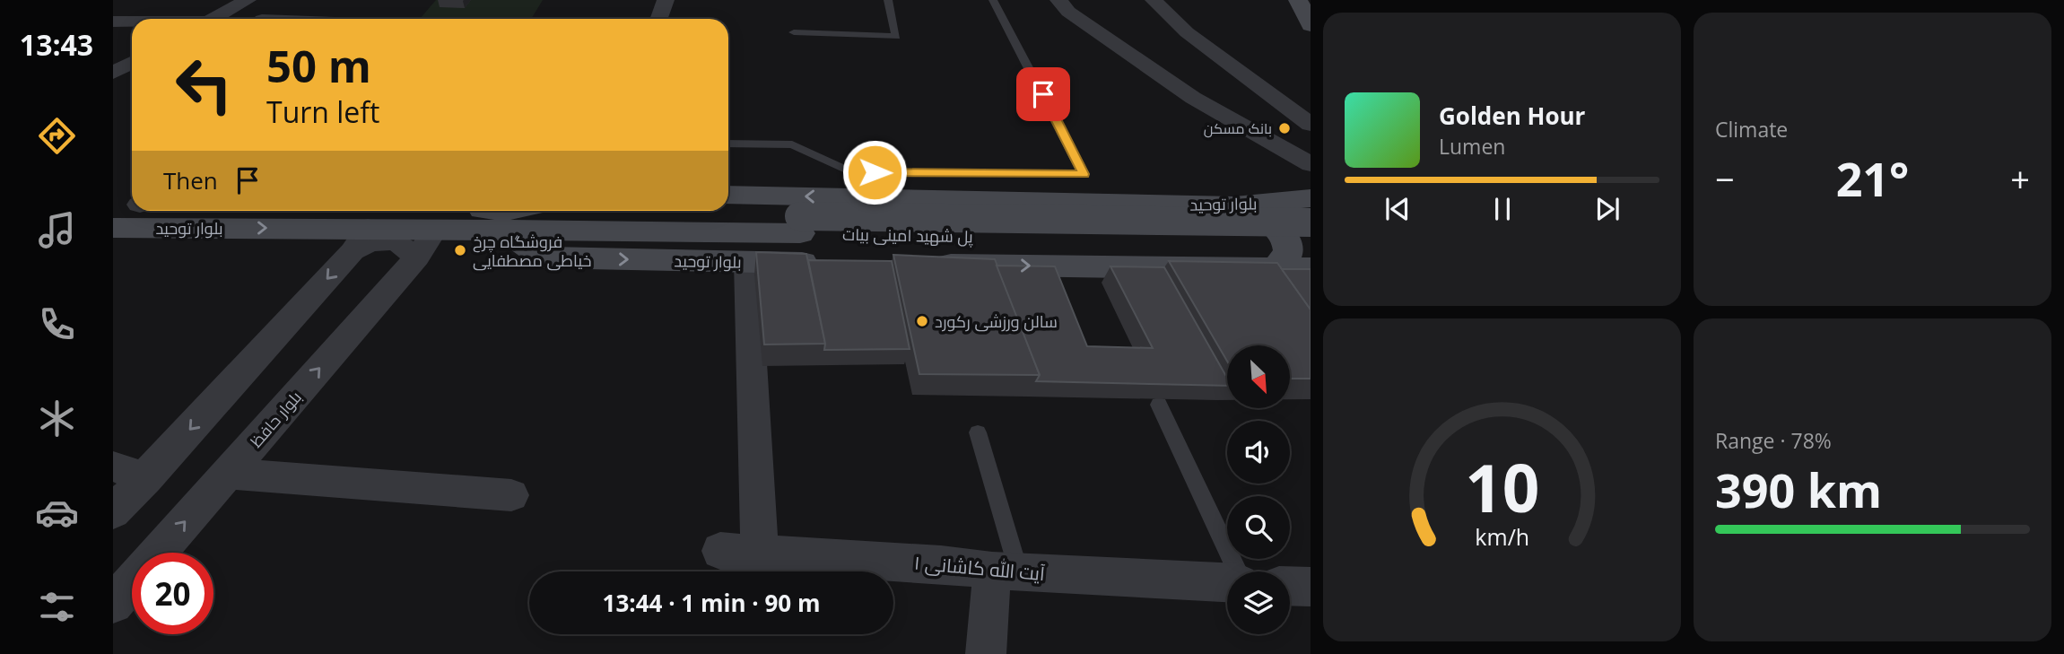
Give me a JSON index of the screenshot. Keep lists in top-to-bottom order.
{
  "streets": {
    "main road": ["بلوار توحید", "پل شهید امینی بیات"],
    "street": ["بلوار حافظ", "آیت الله کاشانی ۱"]
  },
  "crossings": [
    ["بلوار توحید", "پل شهید امینی بیات"],
    ["بلوار توحید", "بلوار حافظ"]
  ],
  "places": ["بانک مسکن", "فروشگاه چرخ خیاطی مصطفایی", "سالن ورزشی رکورد"],
  "north": "bottom right",
  "page": {
    "tabs": "13:43",
    "tile": [
      "Climate",
      ["Range · 78%", "390 km"]
    ],
    "turn": ["50 m", "Turn left"],
    "song": ["Golden Hour", "Lumen"],
    "then": "Then",
    "heat": ["−", "21°", "+"],
    "limit": "20",
    "trip": "13:44 · 1 min · 90 m",
    "gauge": ["10", "km/h"]
  }
}
